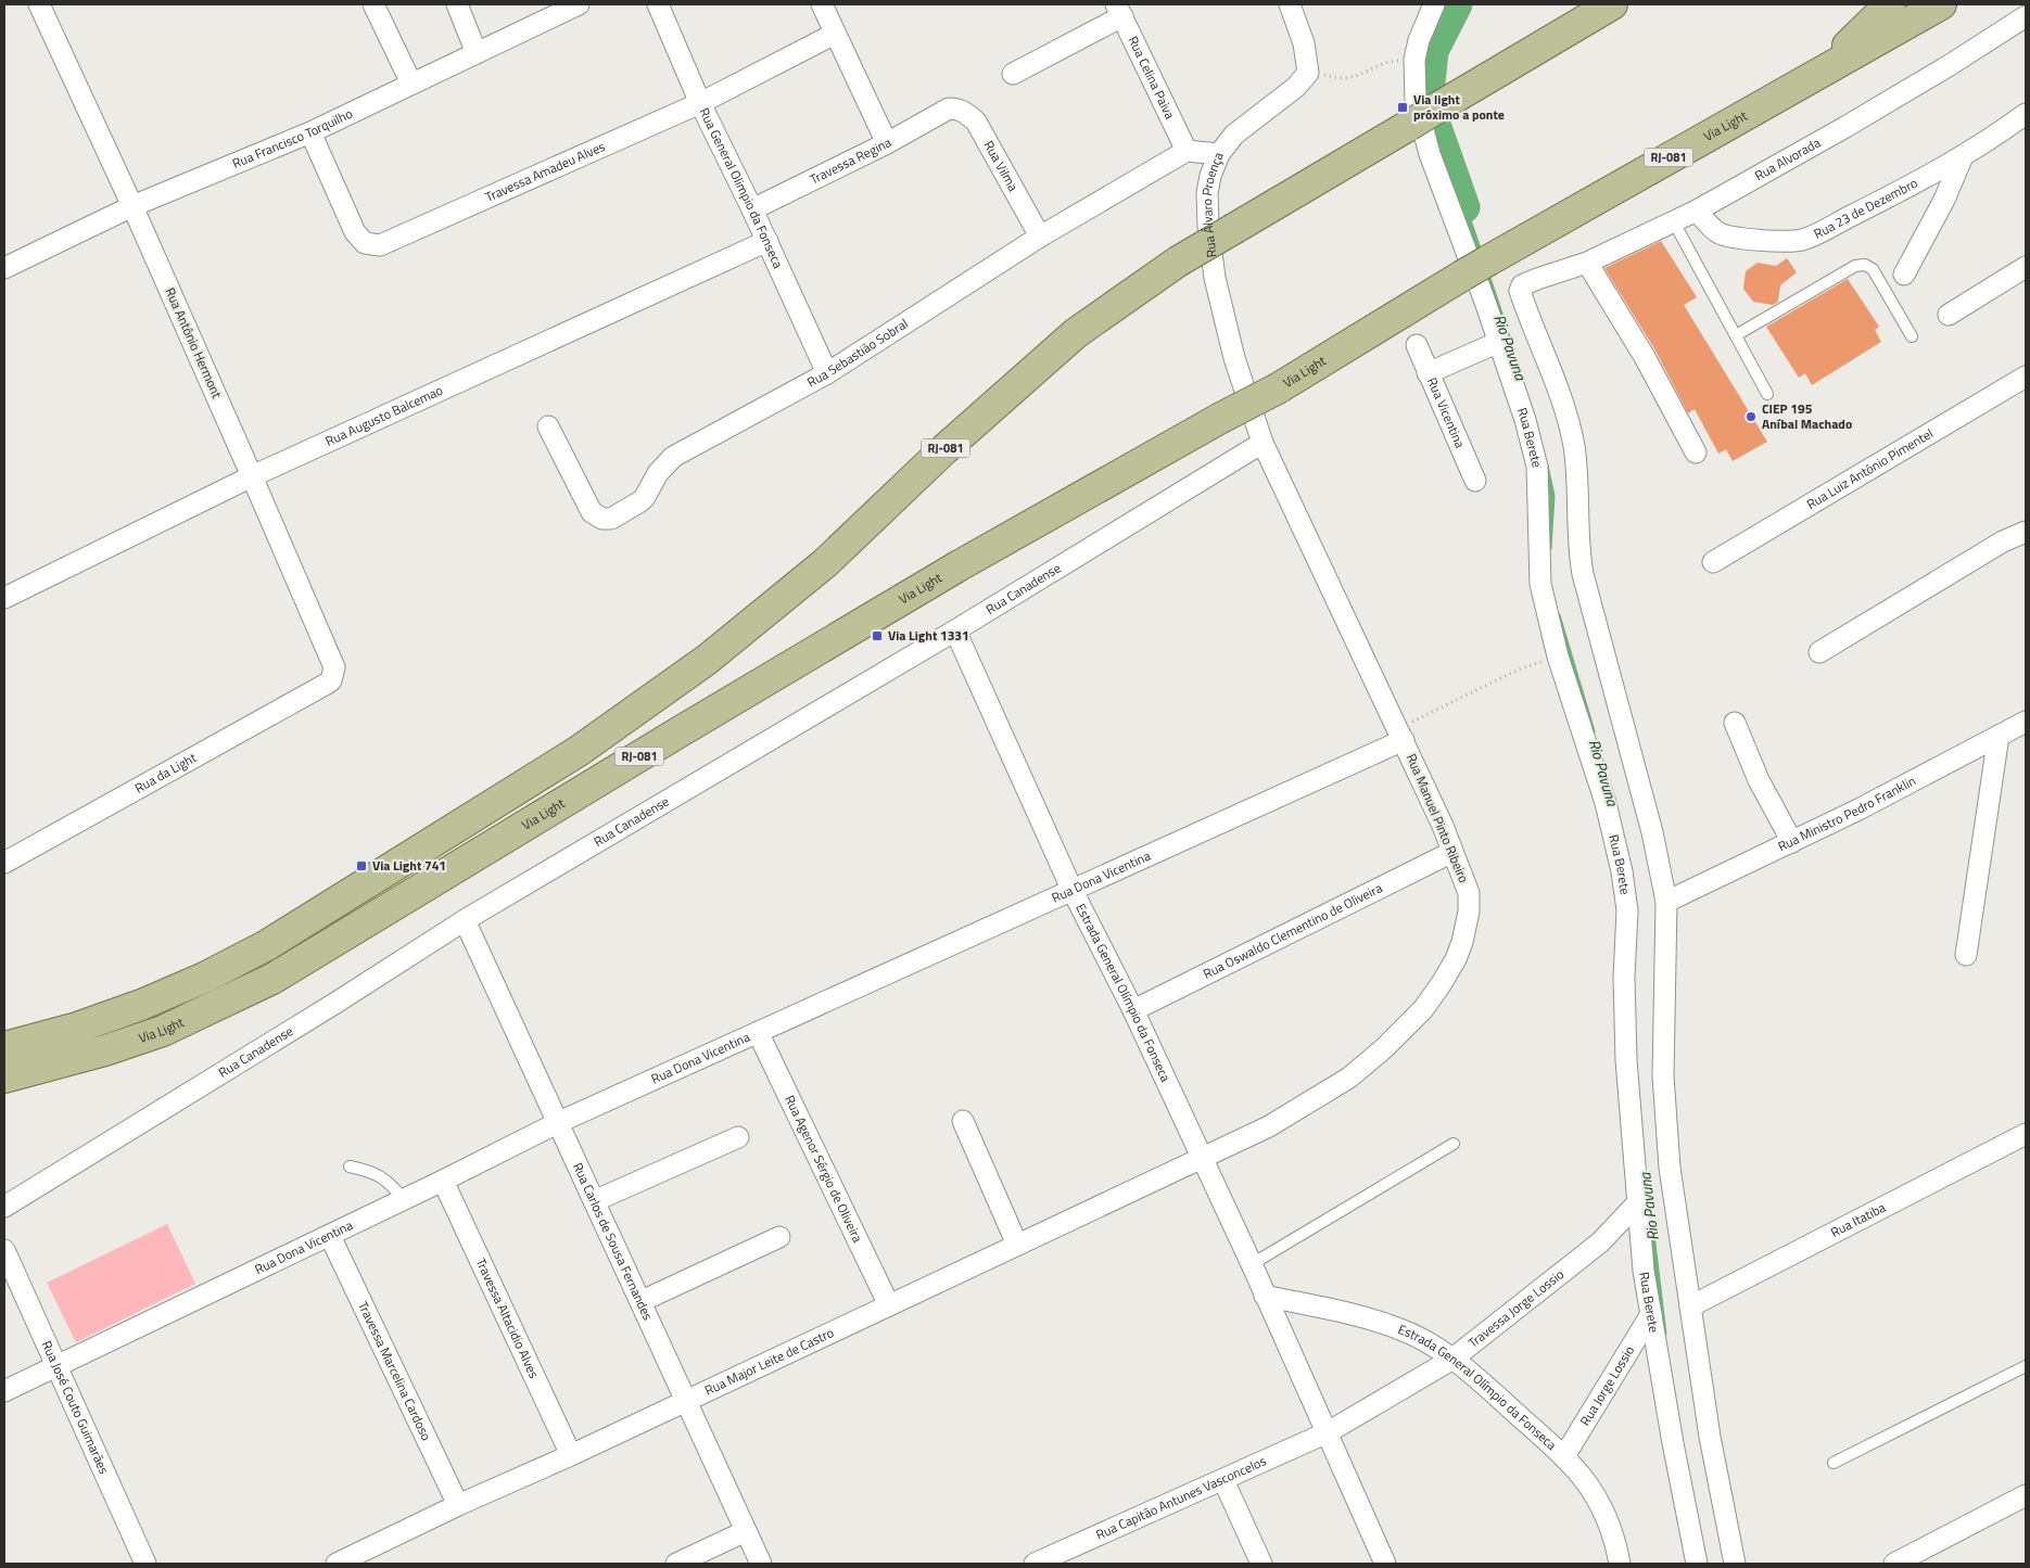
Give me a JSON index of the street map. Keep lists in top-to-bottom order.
{
  "streets": {
    "main road": ["Via Light", "RJ-081"],
    "street": [
      "Rua Celina Paiva",
      "Rua Francisco Torquilho",
      "Rua Alvorada",
      "Travessa Regina",
      "Rua Vilma",
      "Travessa Amadeu Alves",
      "Rua General Olimpio da Fonseca",
      "Rua Álvaro Proença",
      "Rua 23 de Dezembro",
      "Rua Antônio Hermont",
      "Rua Sebastião Sobral",
      "Rua Vicentina",
      "Rua Augusto Balcemao",
      "Rua Berete",
      "Rua Luiz Antônio Pimentel",
      "Rua Canadense",
      "Rua da Light",
      "Rua Ministro Pedro Franklin",
      "Rua Manuel Pinto Ribeiro",
      "Rua Dona Vicentina",
      "Rua Oswaldo Clementino de Oliveira",
      "Estrada General Olímpio da Fonseca",
      "Rua Agenor Sérgio de Oliveira",
      "Rua Itatiba",
      "Rua Carlos de Sousa Fernandes",
      "Travessa Jorge Lossio",
      "Travessa Altacidio Alves",
      "Rua Major Leite de Castro",
      "Travessa Marcelina Cardoso",
      "Rua Jorge Lossio",
      "Rua José Couto Guimarães",
      "Rua Capitão Antunes Vasconcelos"
    ]
  },
  "crossings": [
    ["Rua Celina Paiva", "Rua Sebastião Sobral"],
    ["Via Light", "RJ-081"],
    ["Rua Francisco Torquilho", "Travessa Amadeu Alves"],
    ["Rua Francisco Torquilho", "Rua Antônio Hermont"],
    ["Rua Alvorada", "Rua 23 de Dezembro"],
    ["Rua Alvorada", "Rua Ministro Pedro Franklin"],
    ["Travessa Regina", "Rua Vilma"],
    ["Travessa Regina", "Rua General Olimpio da Fonseca"],
    ["Rua Vilma", "Rua Sebastião Sobral"],
    ["Travessa Amadeu Alves", "Rua General Olimpio da Fonseca"],
    ["Rua General Olimpio da Fonseca", "Rua Sebastião Sobral"],
    ["Rua General Olimpio da Fonseca", "Rua Augusto Balcemao"],
    ["Rua Álvaro Proença", "Rua Canadense"],
    ["Rua Álvaro Proença", "Rua Manuel Pinto Ribeiro"],
    ["Rua Antônio Hermont", "Rua Augusto Balcemao"],
    ["Rua Antônio Hermont", "Rua da Light"],
    ["Rua Berete", "Travessa Jorge Lossio"],
    ["Rua Berete", "Rua Jorge Lossio"],
    ["Rua Canadense", "Rua Manuel Pinto Ribeiro"],
    ["Rua Canadense", "Estrada General Olímpio da Fonseca"],
    ["Rua Canadense", "Rua Carlos de Sousa Fernandes"],
    ["Rua Manuel Pinto Ribeiro", "Rua Dona Vicentina"],
    ["Rua Manuel Pinto Ribeiro", "Rua Oswaldo Clementino de Oliveira"],
    ["Rua Manuel Pinto Ribeiro", "Estrada General Olímpio da Fonseca"],
    ["Rua Manuel Pinto Ribeiro", "Rua Major Leite de Castro"],
    ["Rua Dona Vicentina", "Estrada General Olímpio da Fonseca"],
    ["Rua Dona Vicentina", "Rua Agenor Sérgio de Oliveira"],
    ["Rua Dona Vicentina", "Rua Carlos de Sousa Fernandes"],
    ["Rua Dona Vicentina", "Travessa Altacidio Alves"],
    ["Rua Dona Vicentina", "Travessa Marcelina Cardoso"],
    ["Rua Dona Vicentina", "Rua José Couto Guimarães"],
    ["Rua Oswaldo Clementino de Oliveira", "Estrada General Olímpio da Fonseca"],
    ["Estrada General Olímpio da Fonseca", "Travessa Jorge Lossio"],
    ["Estrada General Olímpio da Fonseca", "Rua Major Leite de Castro"],
    ["Estrada General Olímpio da Fonseca", "Rua Jorge Lossio"],
    ["Estrada General Olímpio da Fonseca", "Rua Capitão Antunes Vasconcelos"],
    ["Rua Agenor Sérgio de Oliveira", "Rua Major Leite de Castro"],
    ["Rua Carlos de Sousa Fernandes", "Rua Major Leite de Castro"],
    ["Travessa Jorge Lossio", "Rua Capitão Antunes Vasconcelos"],
    ["Travessa Altacidio Alves", "Rua Major Leite de Castro"],
    ["Rua Major Leite de Castro", "Travessa Marcelina Cardoso"]
  ],
  "water": ["Rio Pavuna"],
  "places": {
    "transit": ["Via light próximo a ponte", "Via Light 1331", "Via Light 741"],
    "other": ["CIEP 195 Aníbal Machado"]
  }
}
